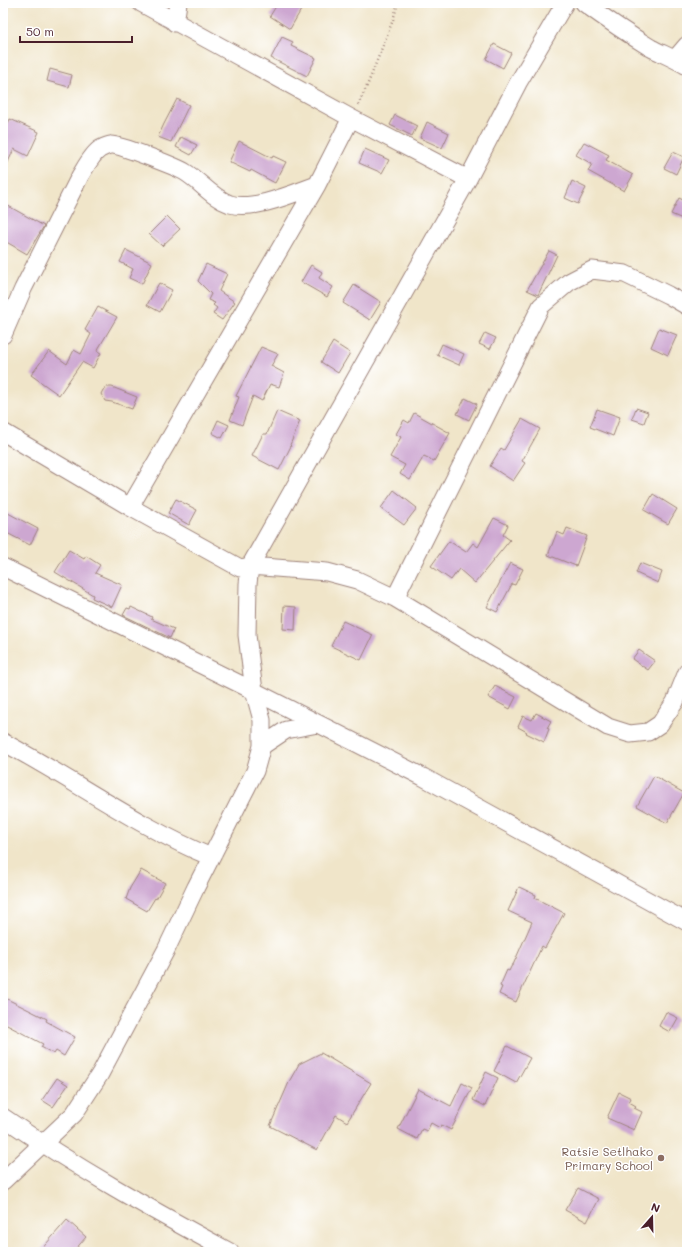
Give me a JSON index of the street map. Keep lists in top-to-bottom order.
{
  "places": ["Ratsie Setlhako Primary School"],
  "scale_bar": "50 m",
  "north": "top"
}
